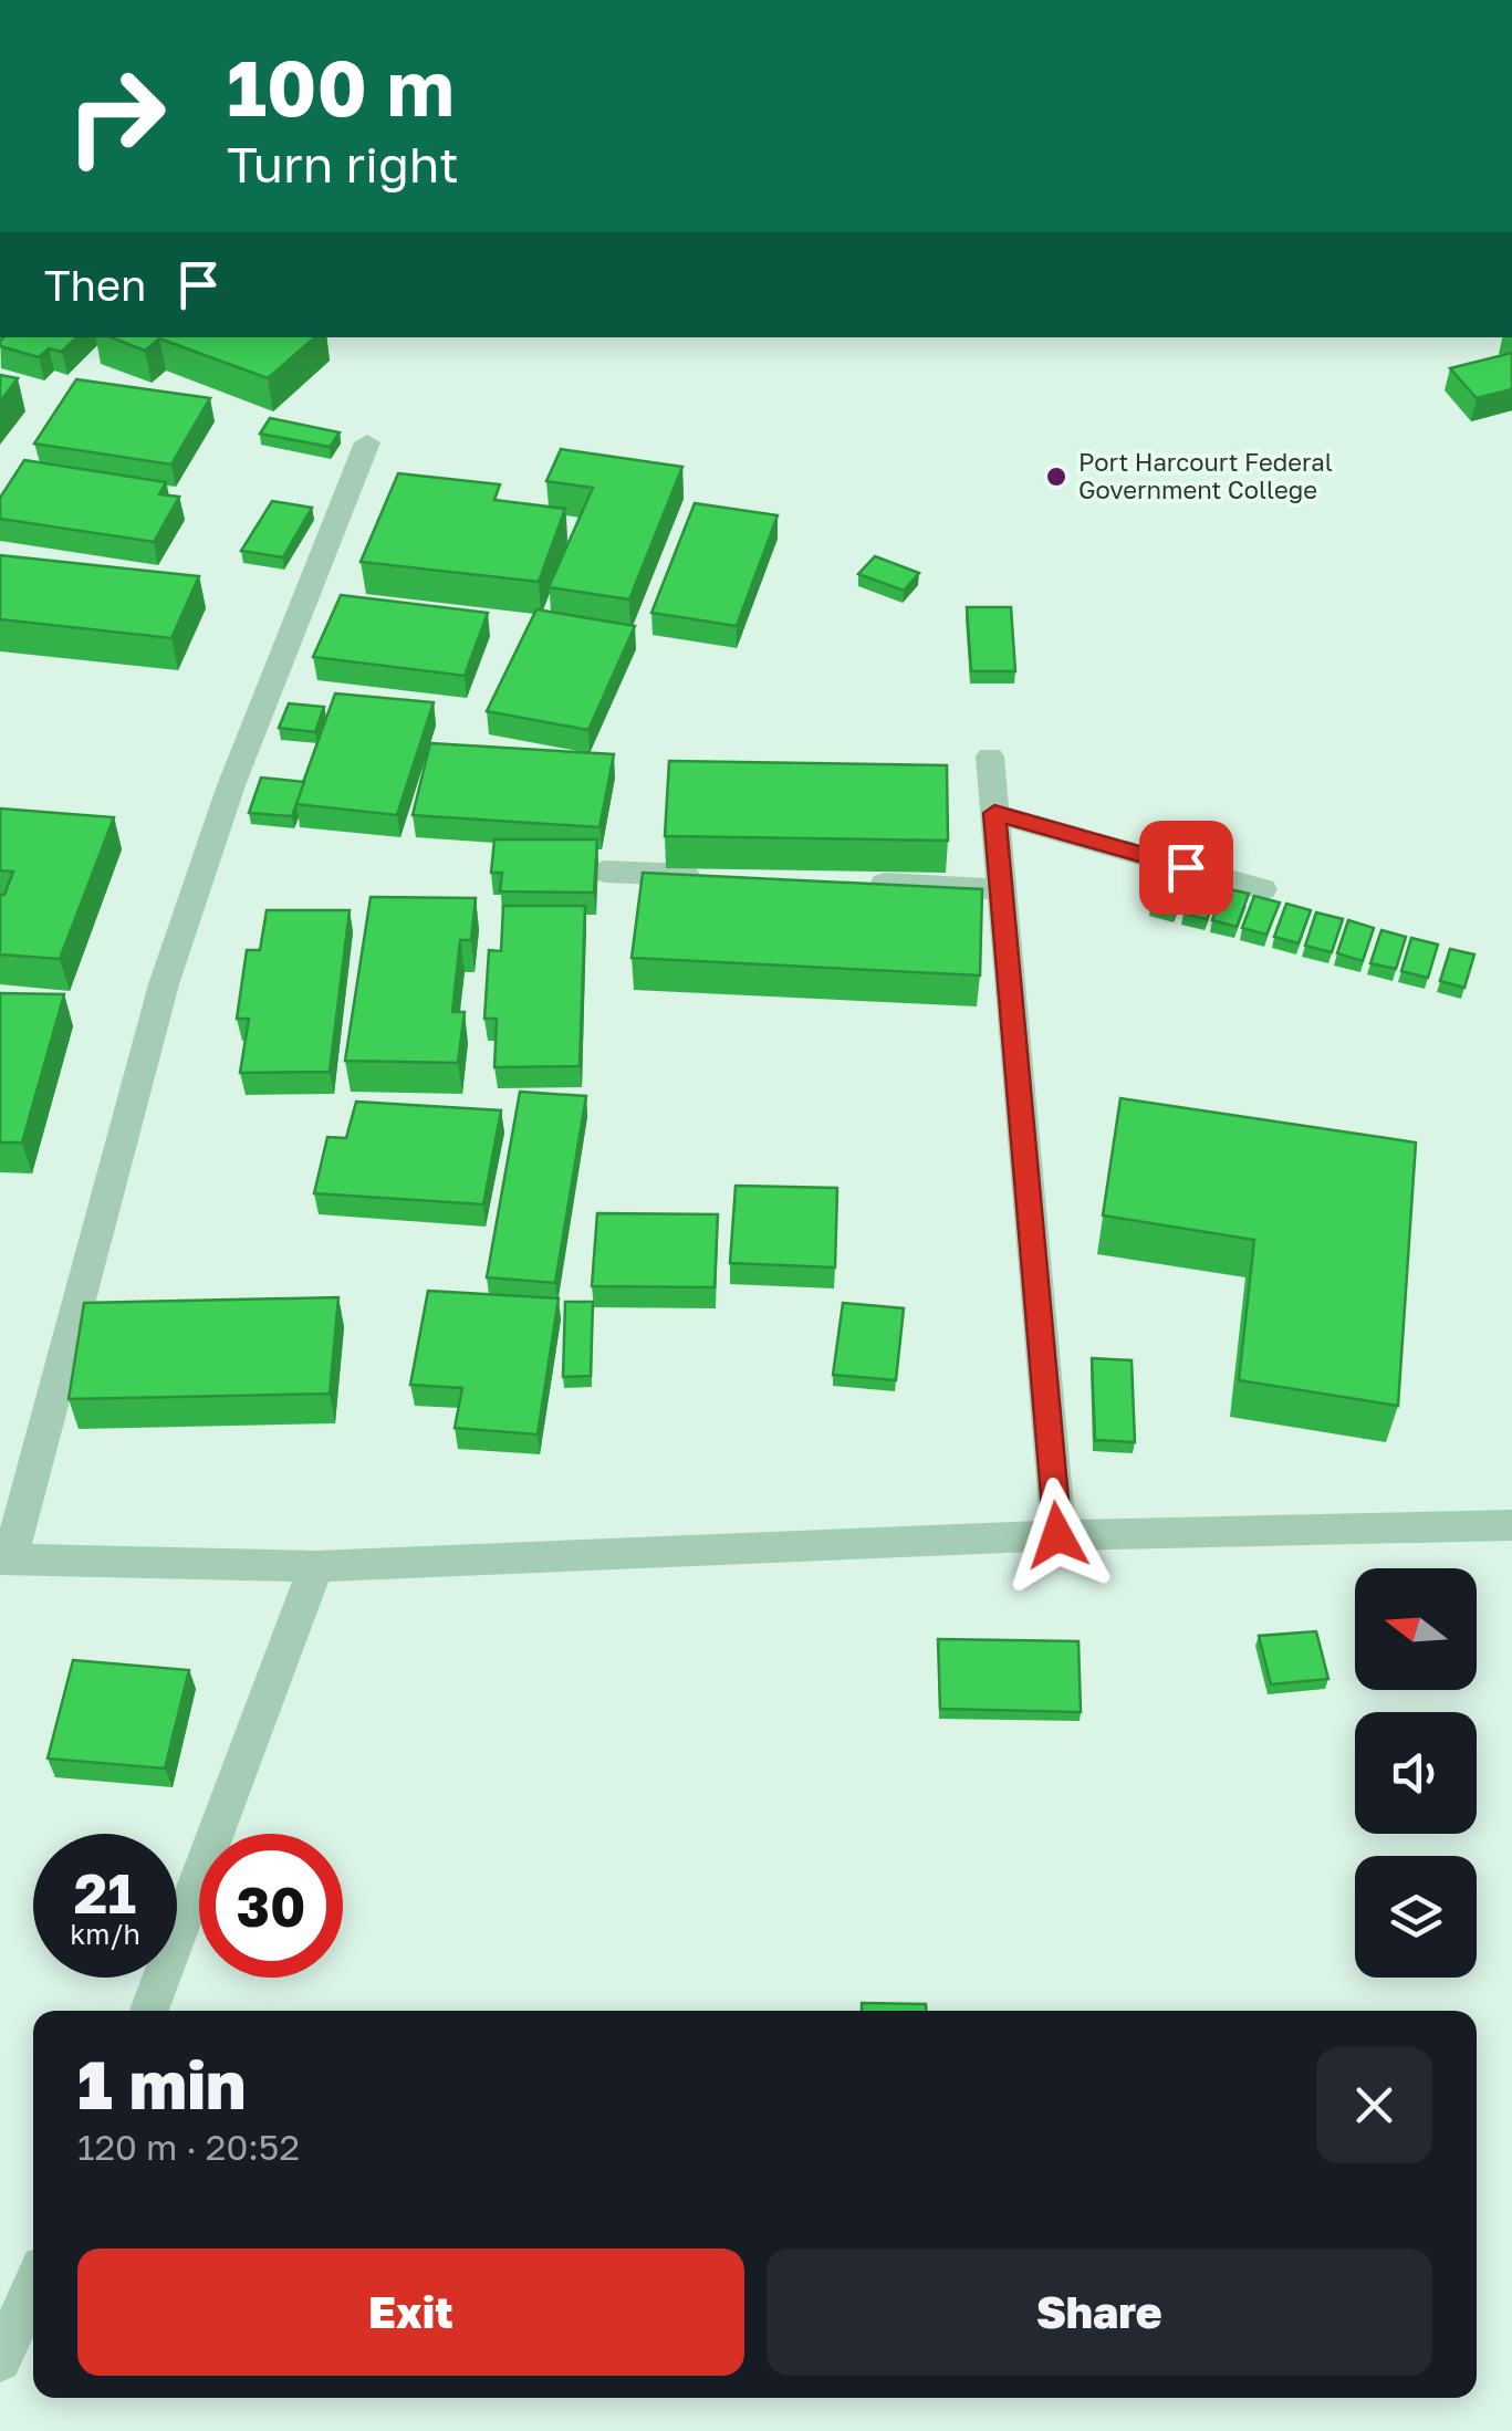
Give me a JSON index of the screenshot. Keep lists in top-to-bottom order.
{
  "places": ["Port Harcourt Federal Government College"],
  "north": "left",
  "page": {
    "turn": ["100 m", "Turn right"],
    "then": "Then",
    "speed": "21 km/h",
    "limit": "30",
    "heading": ["1 min", "120 m · 20:52"],
    "buttons": ["Exit", "Share"]
  }
}
